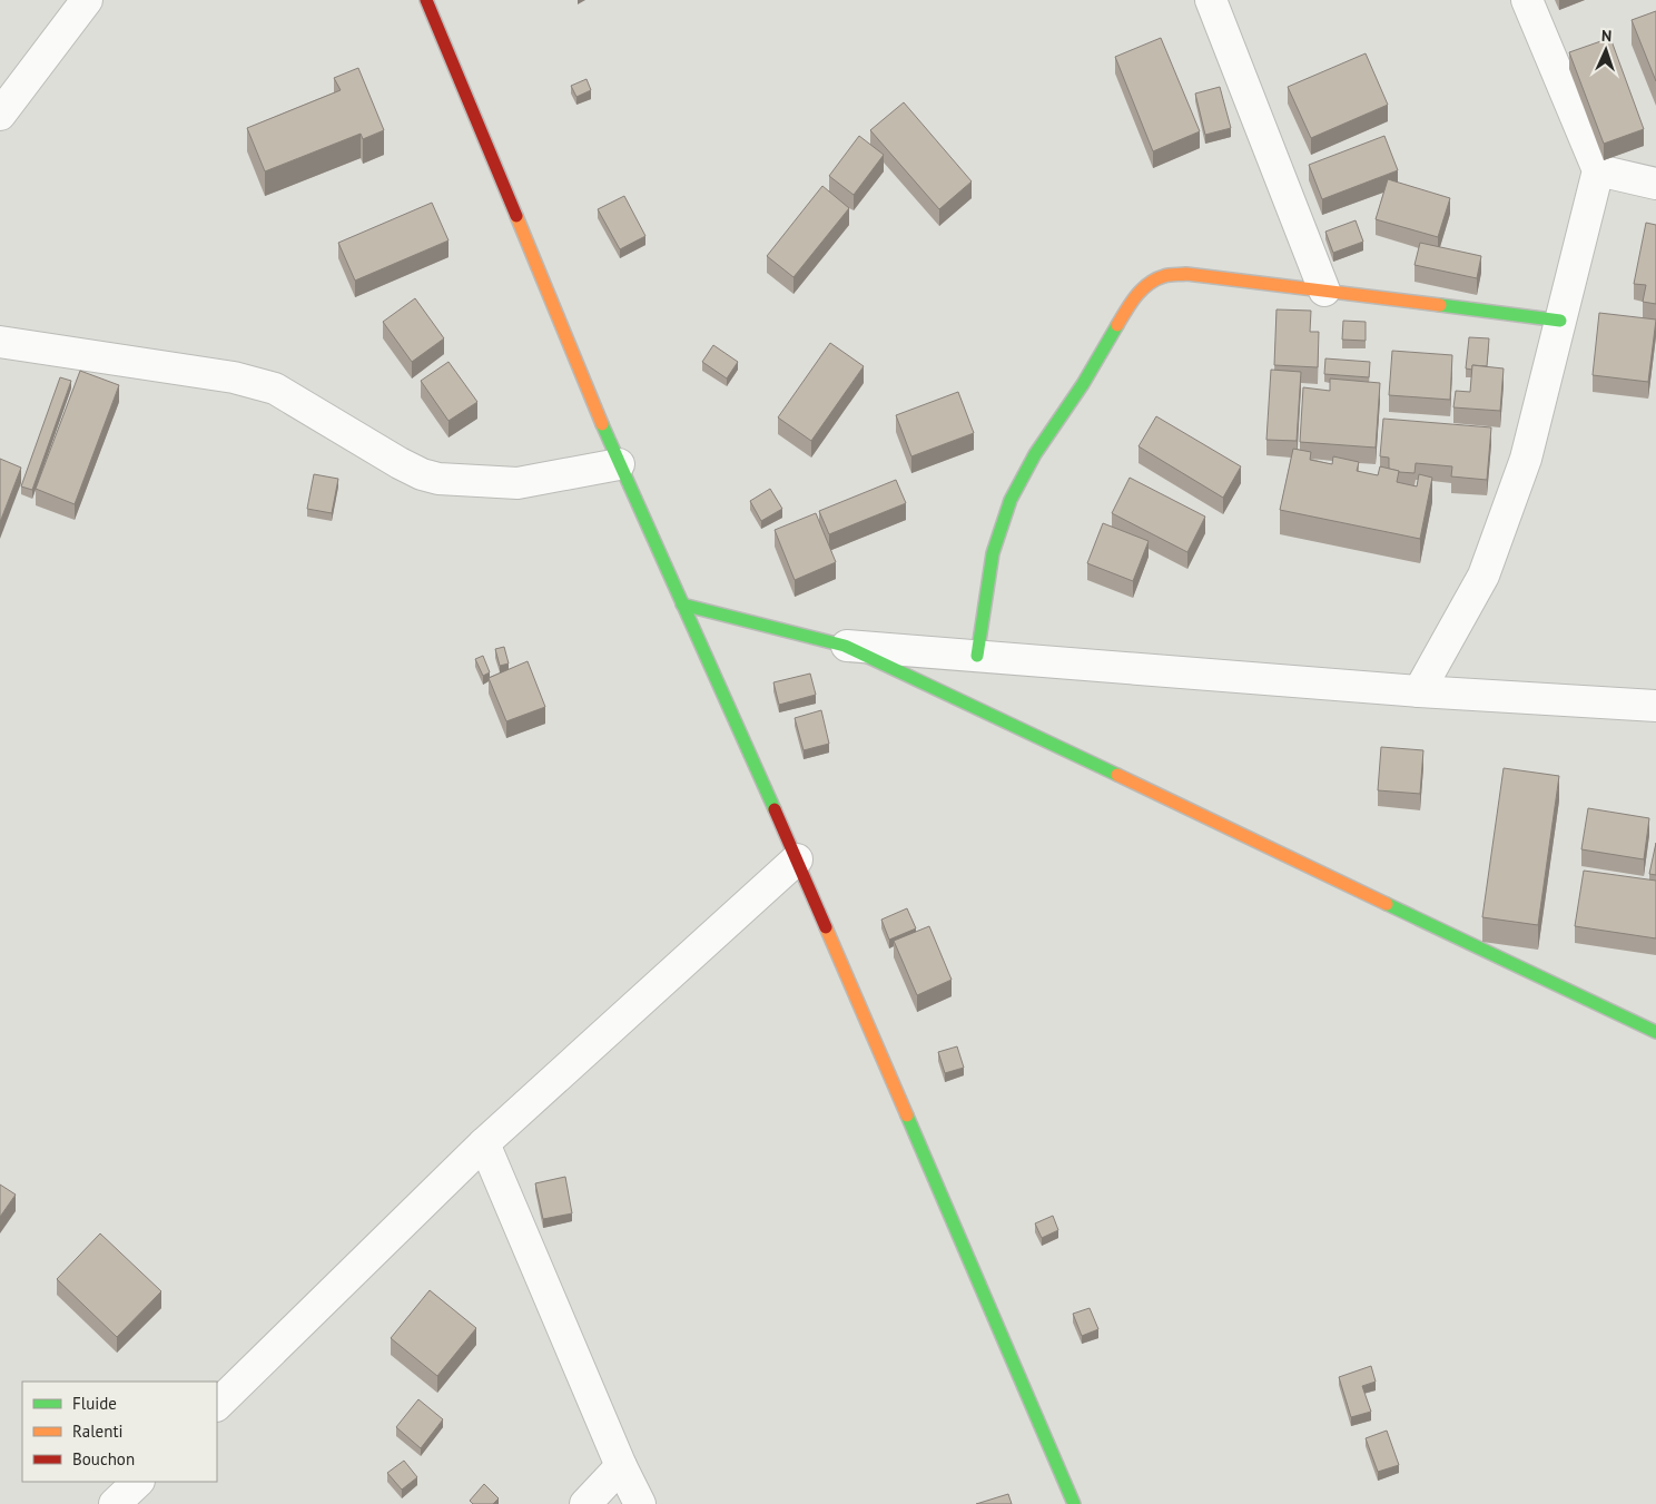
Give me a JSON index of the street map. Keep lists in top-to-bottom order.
{
  "legend": ["Fluide", "Ralenti", "Bouchon"],
  "north": "top"
}
